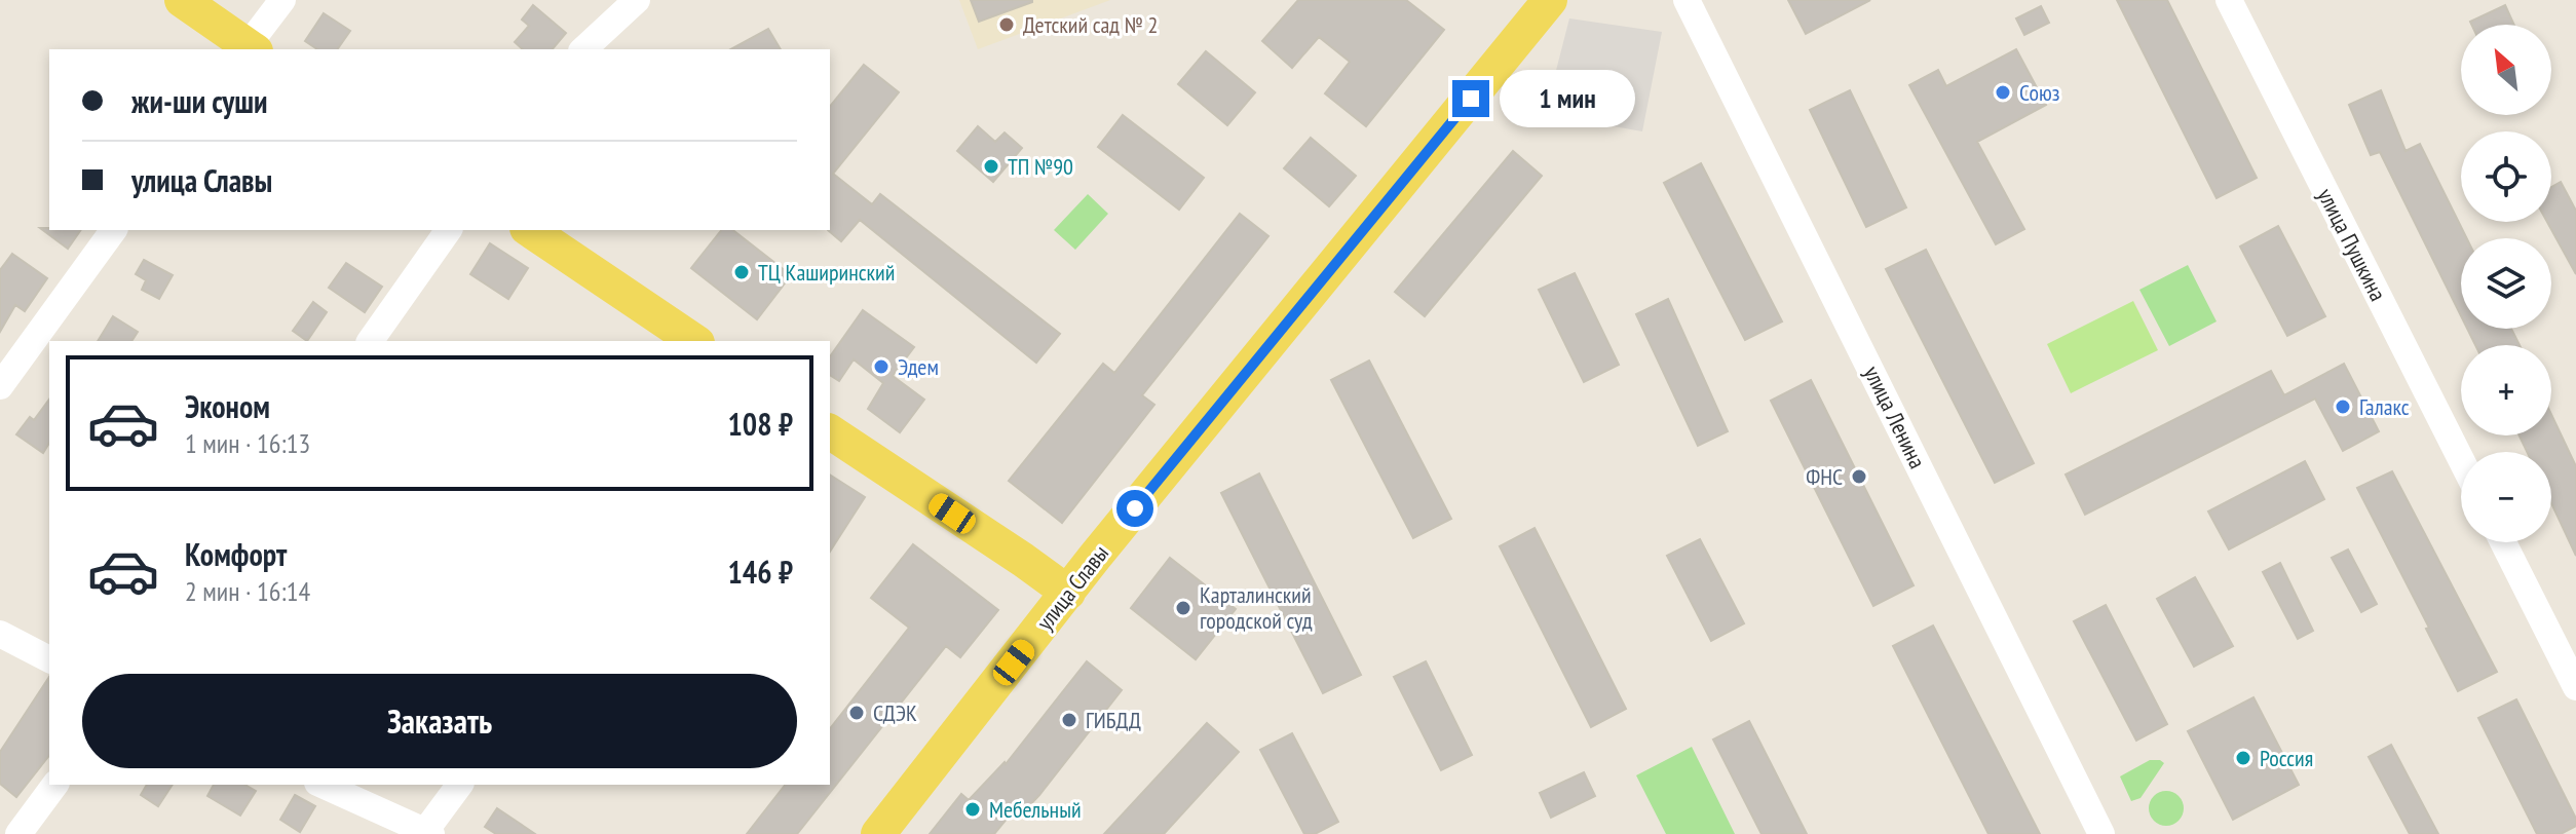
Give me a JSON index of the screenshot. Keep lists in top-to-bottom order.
{
  "streets": {
    "main road": ["улица Славы"],
    "street": ["улица Пушкина", "улица Ленина"]
  },
  "places": [
    "Детский сад № 2",
    "Союз",
    "ТП №90",
    "ТЦ Каширинский",
    "Эдем",
    "Галакс",
    "ФНС",
    "Карталинский городской суд",
    "СДЭК",
    "ГИБДД",
    "Россия",
    "Мебельный"
  ],
  "north": "top left",
  "page": {
    "map_buttons": ["+", "−"],
    "banner": ["жи-ши суши", "улица Славы"],
    "bubble": "1 мин",
    "list": [
      {
        "name": "Эконом",
        "note": "1 мин · 16:13",
        "value": "108 ₽"
      },
      {
        "name": "Комфорт",
        "note": "2 мин · 16:14",
        "value": "146 ₽"
      }
    ],
    "buttons": "Заказать"
  }
}
